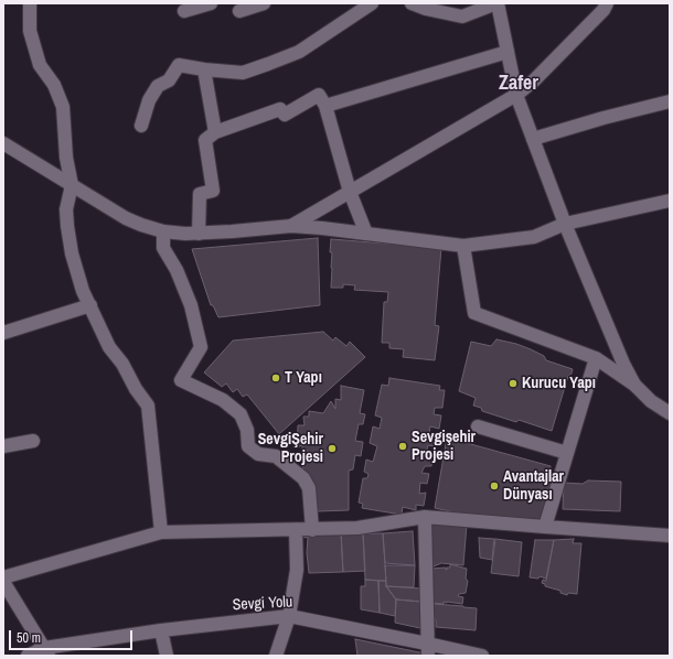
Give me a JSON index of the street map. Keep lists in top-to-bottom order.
{
  "streets": {
    "street": ["Sevgi Yolu"]
  },
  "districts": ["Zafer"],
  "places": [
    "T Yapı",
    "Kurucu Yapı",
    "Sevgişehir Projesi",
    "SevgiŞehir Projesi",
    "Avantajlar Dünyası"
  ],
  "scale_bar": "50 m"
}
